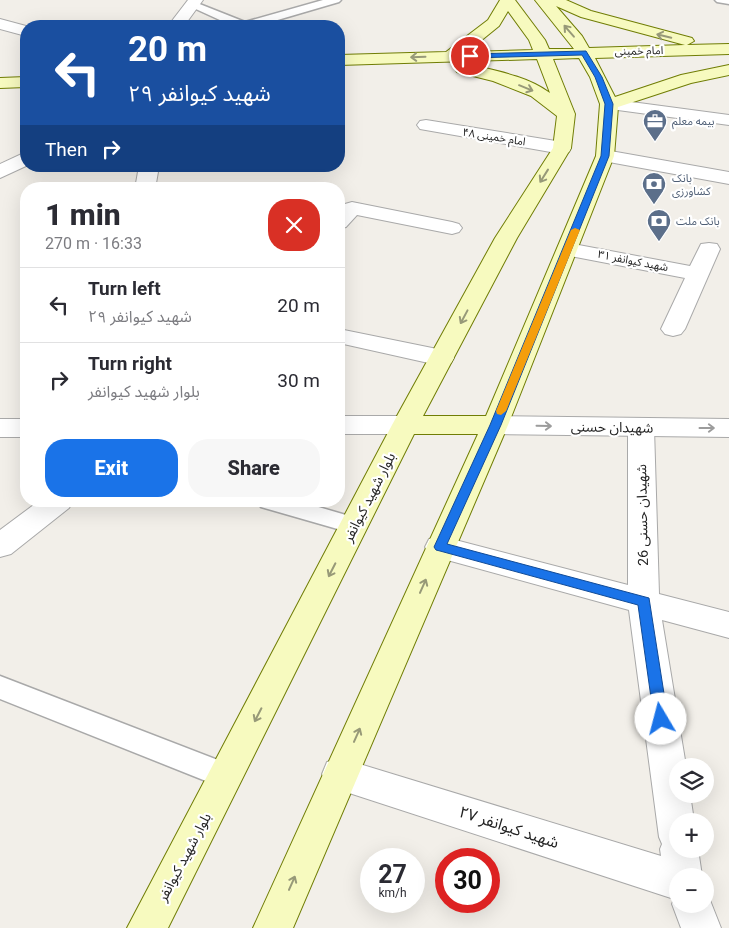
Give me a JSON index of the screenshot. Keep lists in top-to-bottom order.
{
  "streets": {
    "main road": ["امام خمینی", "بلوار شهید کیوانفر"],
    "street": [
      "امام خمینی ۴۸",
      "شهید کیوانفر ۳۱",
      "شهیدان حسنی",
      "شهیدان حسنی 26",
      "شهید کیوانفر ۲۷"
    ]
  },
  "crossings": [
    ["امام خمینی", "بلوار شهید کیوانفر"],
    ["امام خمینی ۴۸", "بلوار شهید کیوانفر"],
    ["شهیدان حسنی", "شهیدان حسنی 26"]
  ],
  "places": {
    "office": ["بیمه معلم"],
    "bank": ["بانک کشاورزی", "بانک ملت"]
  },
  "page": {
    "turn": ["20 m", "شهید کیوانفر ۲۹"],
    "then": "Then",
    "heading": ["1 min", "270 m · 16:33"],
    "list": [
      {
        "name": "Turn left",
        "note": "شهید کیوانفر ۲۹",
        "value": "20 m"
      },
      {
        "name": "Turn right",
        "note": "بلوار شهید کیوانفر",
        "value": "30 m"
      }
    ],
    "buttons": ["Exit", "Share"],
    "map_buttons": ["+", "−"],
    "speed": "27 km/h",
    "limit": "30"
  }
}
